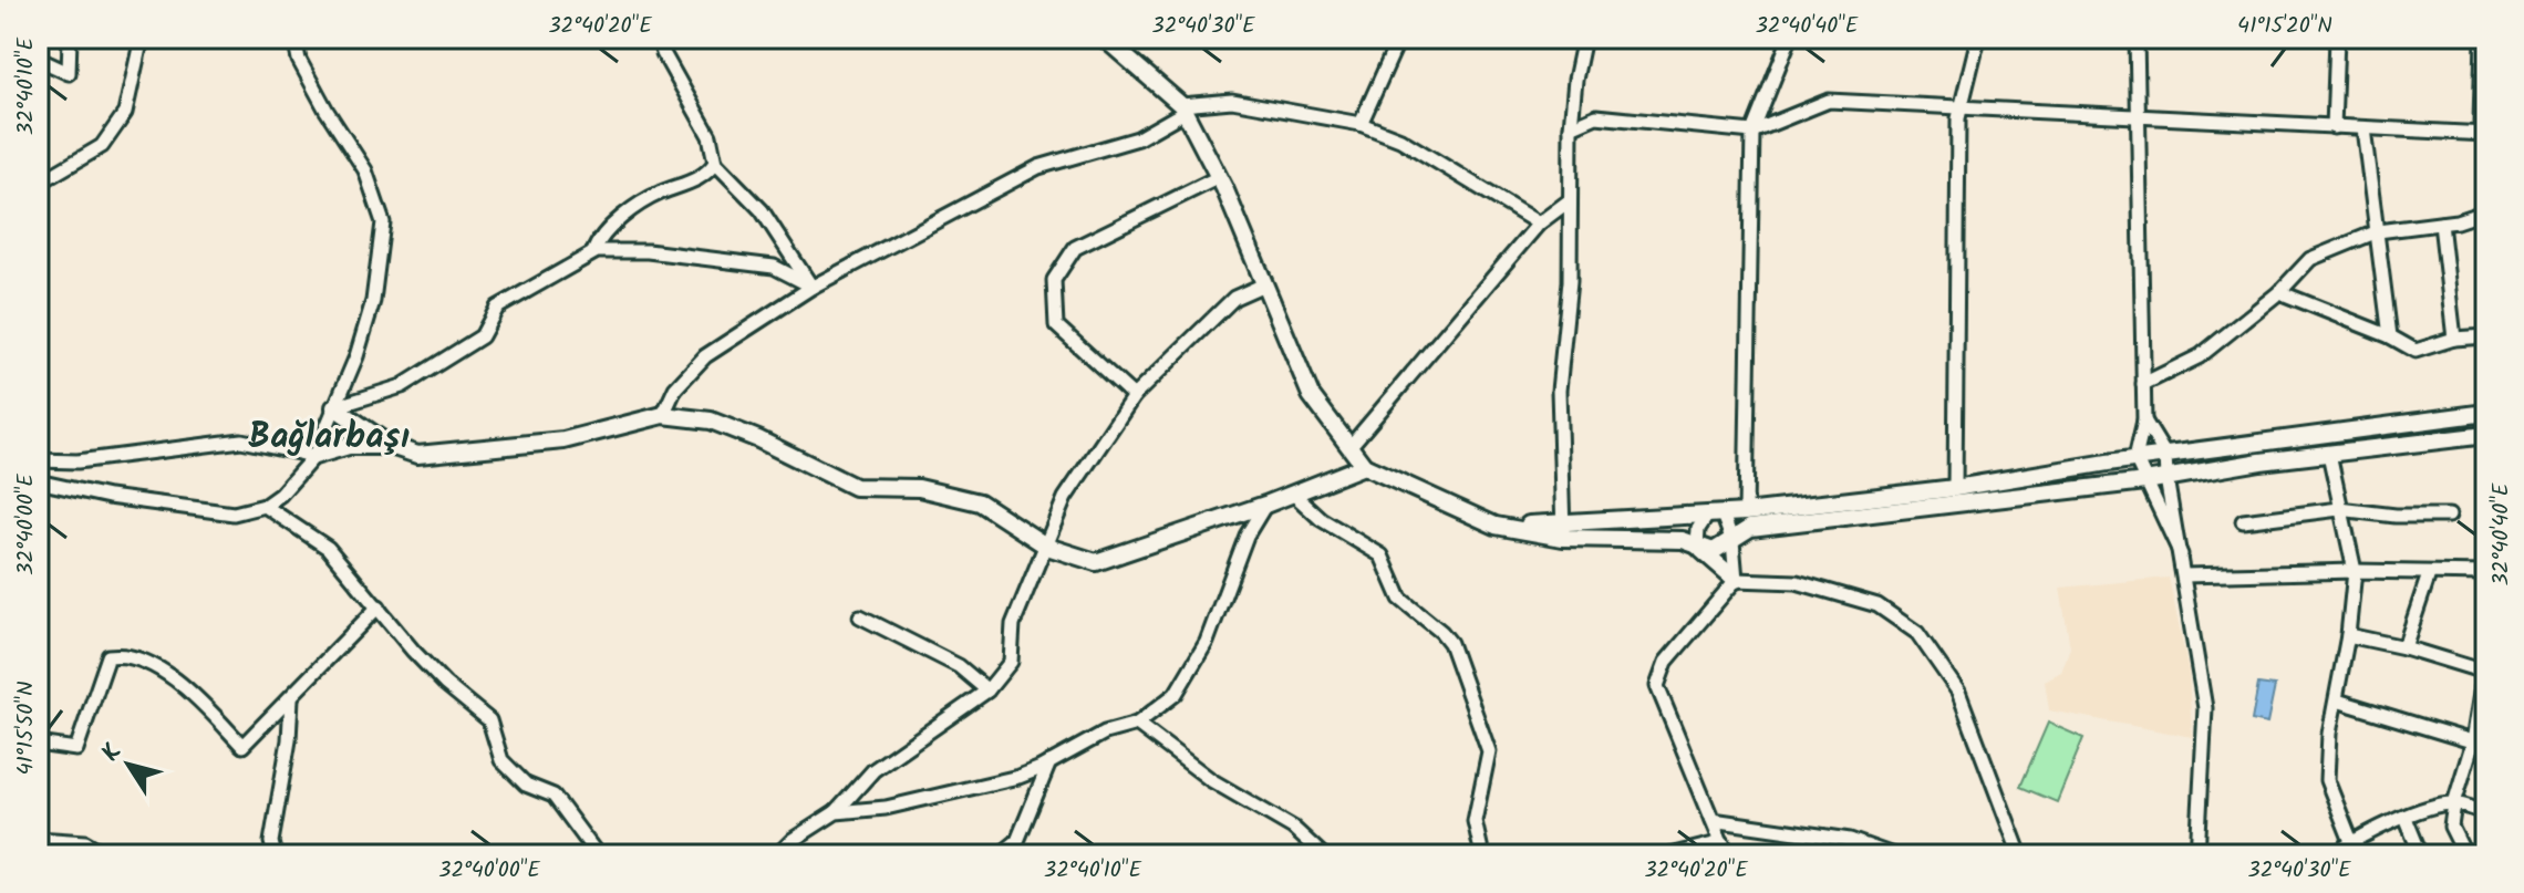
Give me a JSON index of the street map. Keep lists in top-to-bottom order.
{
  "districts": ["Bağlarbaşı"],
  "north": "top left",
  "coordinates": [
    "32°40'20\"E",
    "32°40'30\"E",
    "32°40'40\"E",
    "41°15'20\"N",
    "32°40'10\"E",
    "32°40'00\"E",
    "41°15'50\"N"
  ]
}
